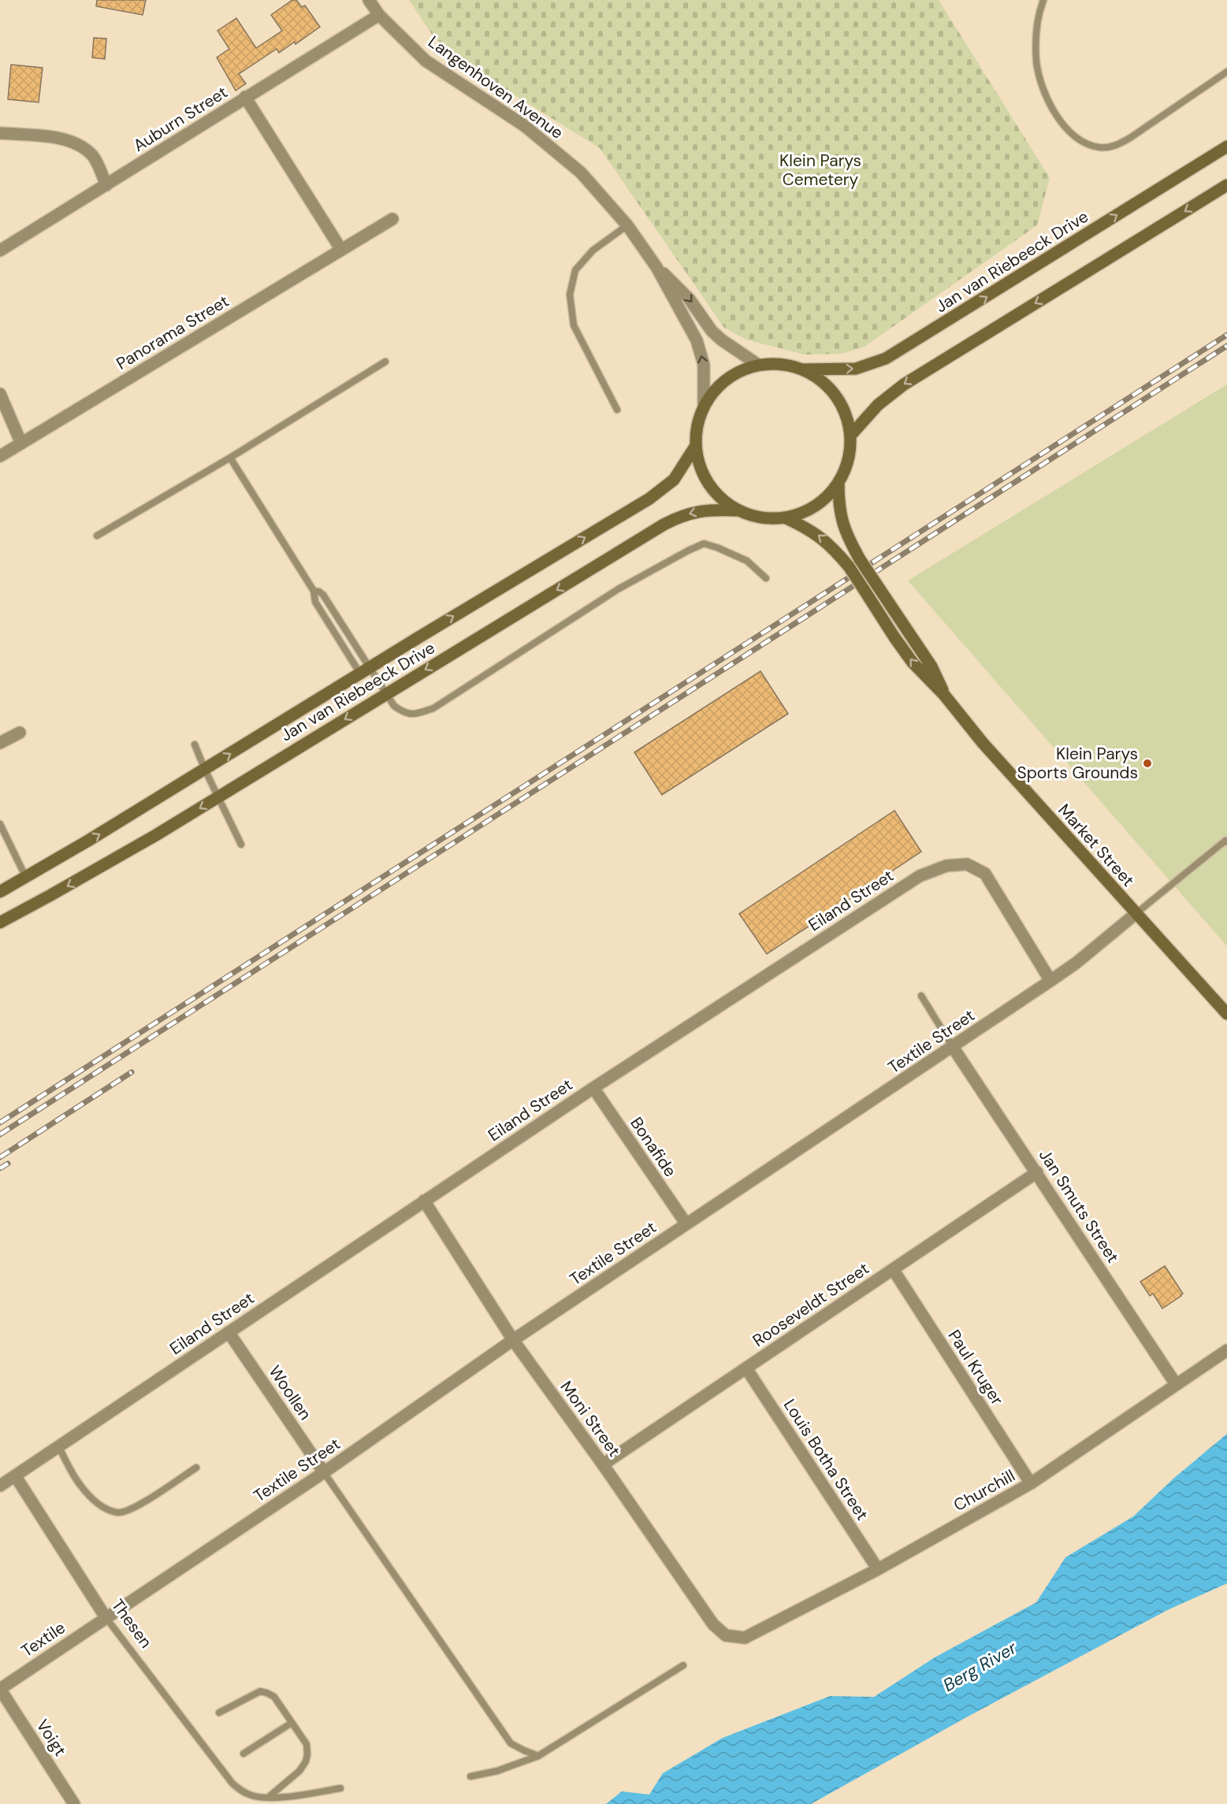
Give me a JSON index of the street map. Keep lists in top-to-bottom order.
{
  "streets": {
    "main road": ["Jan van Riebeeck Drive", "Market Street"],
    "street": [
      "Langenhoven Avenue",
      "Auburn Street",
      "Panorama Street",
      "Eiland Street",
      "Textile Street",
      "Bonafide",
      "Jan Smuts Street",
      "Rooseveldt Street",
      "Paul Kruger",
      "Woollen",
      "Moni Street",
      "Louis Botha Street",
      "Churchill",
      "Thesen",
      "Textile",
      "Voigt"
    ]
  },
  "crossings": [
    ["Langenhoven Avenue", "Auburn Street"],
    ["Langenhoven Avenue", "Jan van Riebeeck Drive"],
    ["Langenhoven Avenue", "Market Street"],
    ["Jan van Riebeeck Drive", "Market Street"],
    ["Market Street", "Textile Street"],
    ["Eiland Street", "Textile Street"],
    ["Eiland Street", "Bonafide"],
    ["Eiland Street", "Woollen"],
    ["Eiland Street", "Moni Street"],
    ["Eiland Street", "Thesen"],
    ["Textile Street", "Bonafide"],
    ["Textile Street", "Jan Smuts Street"],
    ["Textile Street", "Woollen"],
    ["Textile Street", "Moni Street"],
    ["Textile Street", "Thesen"],
    ["Textile Street", "Textile"],
    ["Jan Smuts Street", "Rooseveldt Street"],
    ["Jan Smuts Street", "Churchill"],
    ["Rooseveldt Street", "Paul Kruger"],
    ["Rooseveldt Street", "Moni Street"],
    ["Rooseveldt Street", "Louis Botha Street"],
    ["Paul Kruger", "Churchill"],
    ["Moni Street", "Churchill"],
    ["Louis Botha Street", "Churchill"],
    ["Thesen", "Textile"],
    ["Textile", "Voigt"]
  ],
  "water": ["Berg River"],
  "parks": ["Klein Parys Cemetery"],
  "places": ["Klein Parys Sports Grounds"]
}
